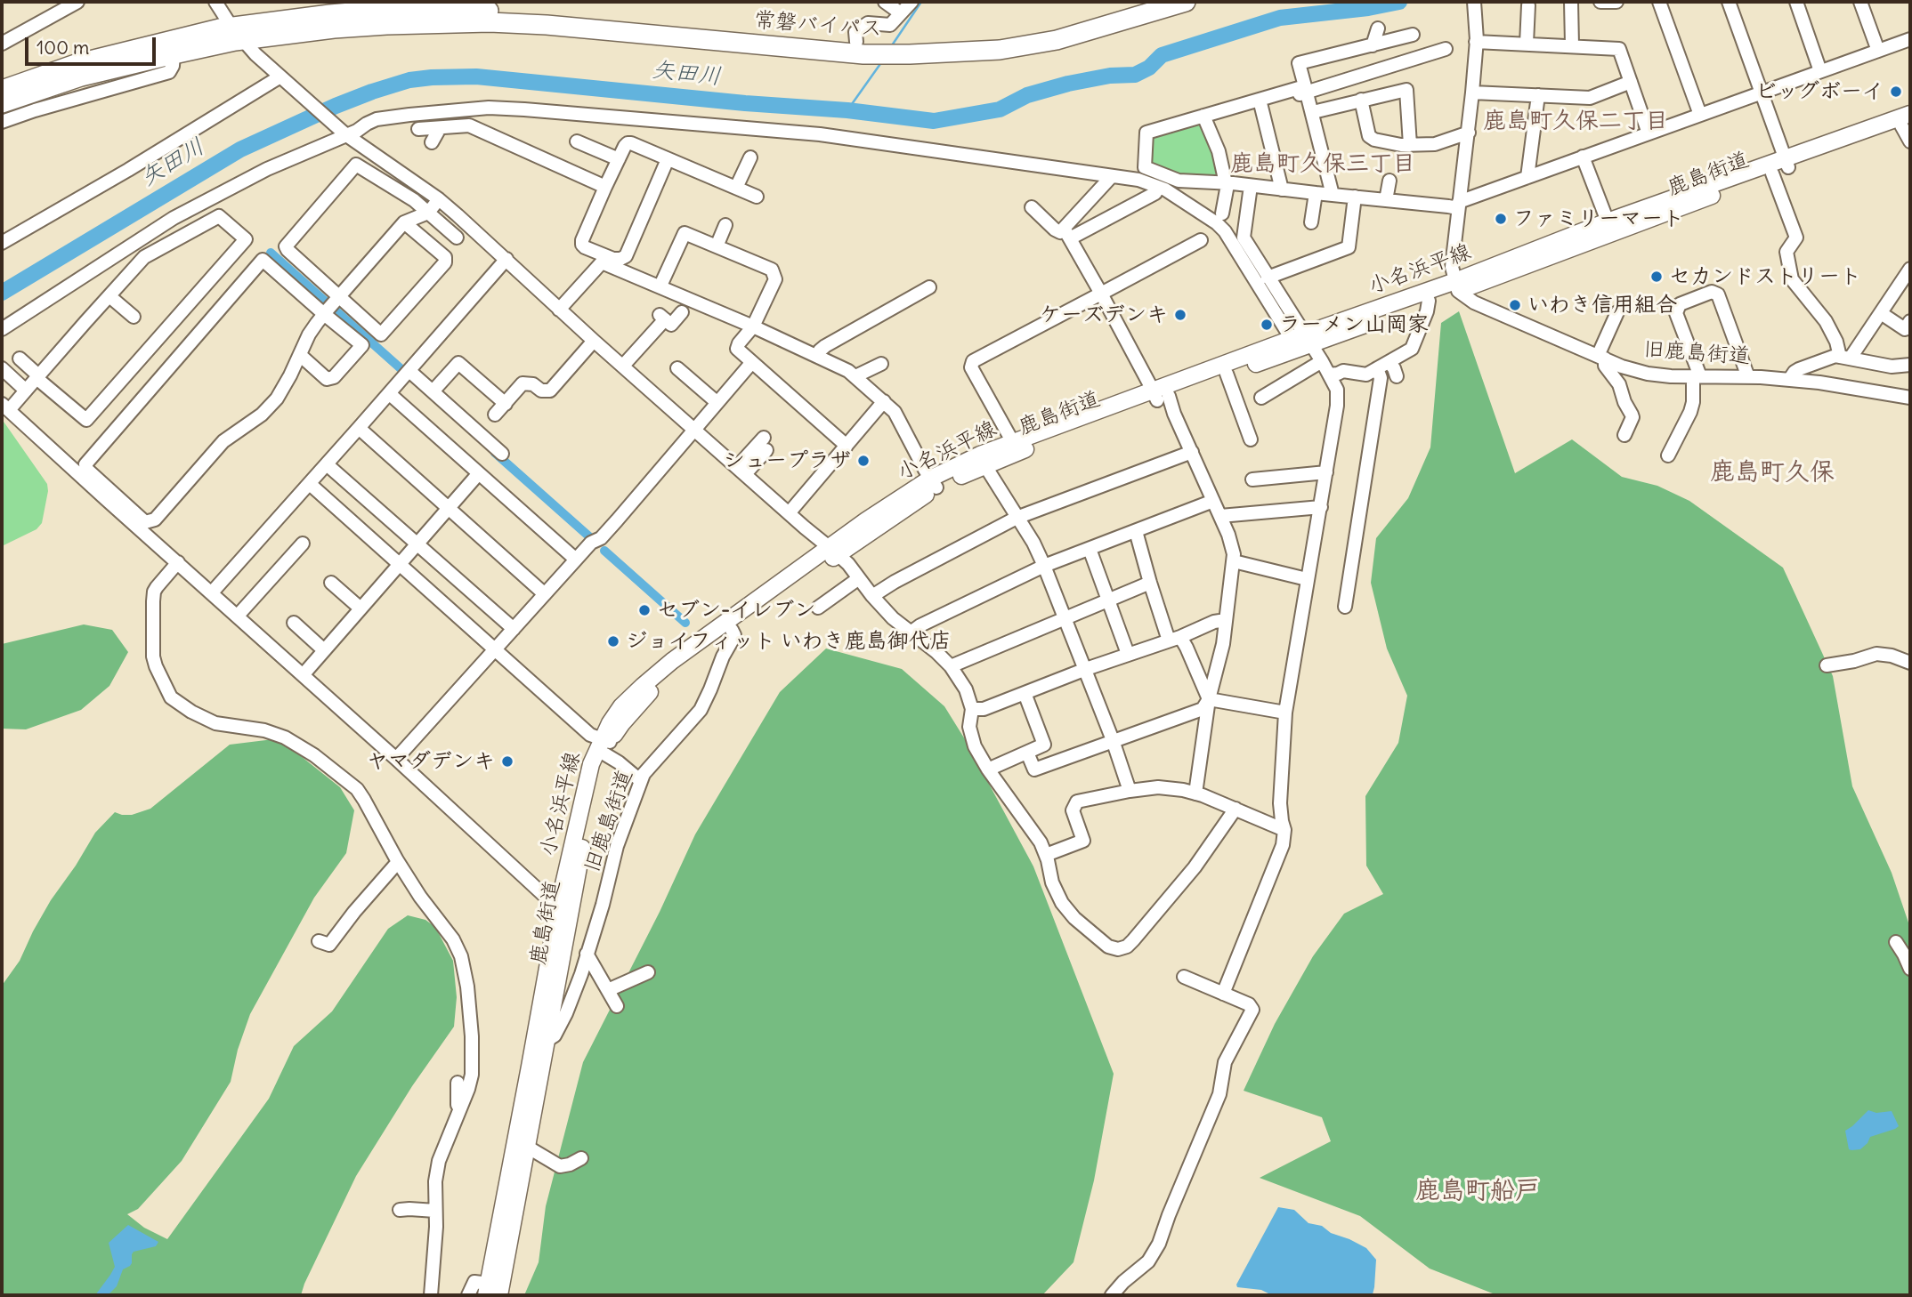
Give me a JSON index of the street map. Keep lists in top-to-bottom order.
{
  "streets": {
    "highway": ["常磐バイパス"],
    "main road": ["鹿島街道", "小名浜平線"],
    "street": ["旧鹿島街道"]
  },
  "crossings": [
    ["鹿島街道", "小名浜平線"],
    ["鹿島街道", "旧鹿島街道"],
    ["小名浜平線", "旧鹿島街道"]
  ],
  "districts": [
    "鹿島町久保二丁目",
    "鹿島町久保三丁目",
    "鹿島町久保",
    "鹿島町船戸"
  ],
  "water": ["矢田川"],
  "places": [
    "ビッグボーイ",
    "ファミリーマート",
    "セカンドストリート",
    "いわき信用組合",
    "ケーズデンキ",
    "ラーメン山岡家",
    "シュープラザ",
    "セブン-イレブン",
    "ジョイフィット いわき鹿島御代店",
    "ヤマダデンキ"
  ],
  "scale_bar": "100 m"
}
